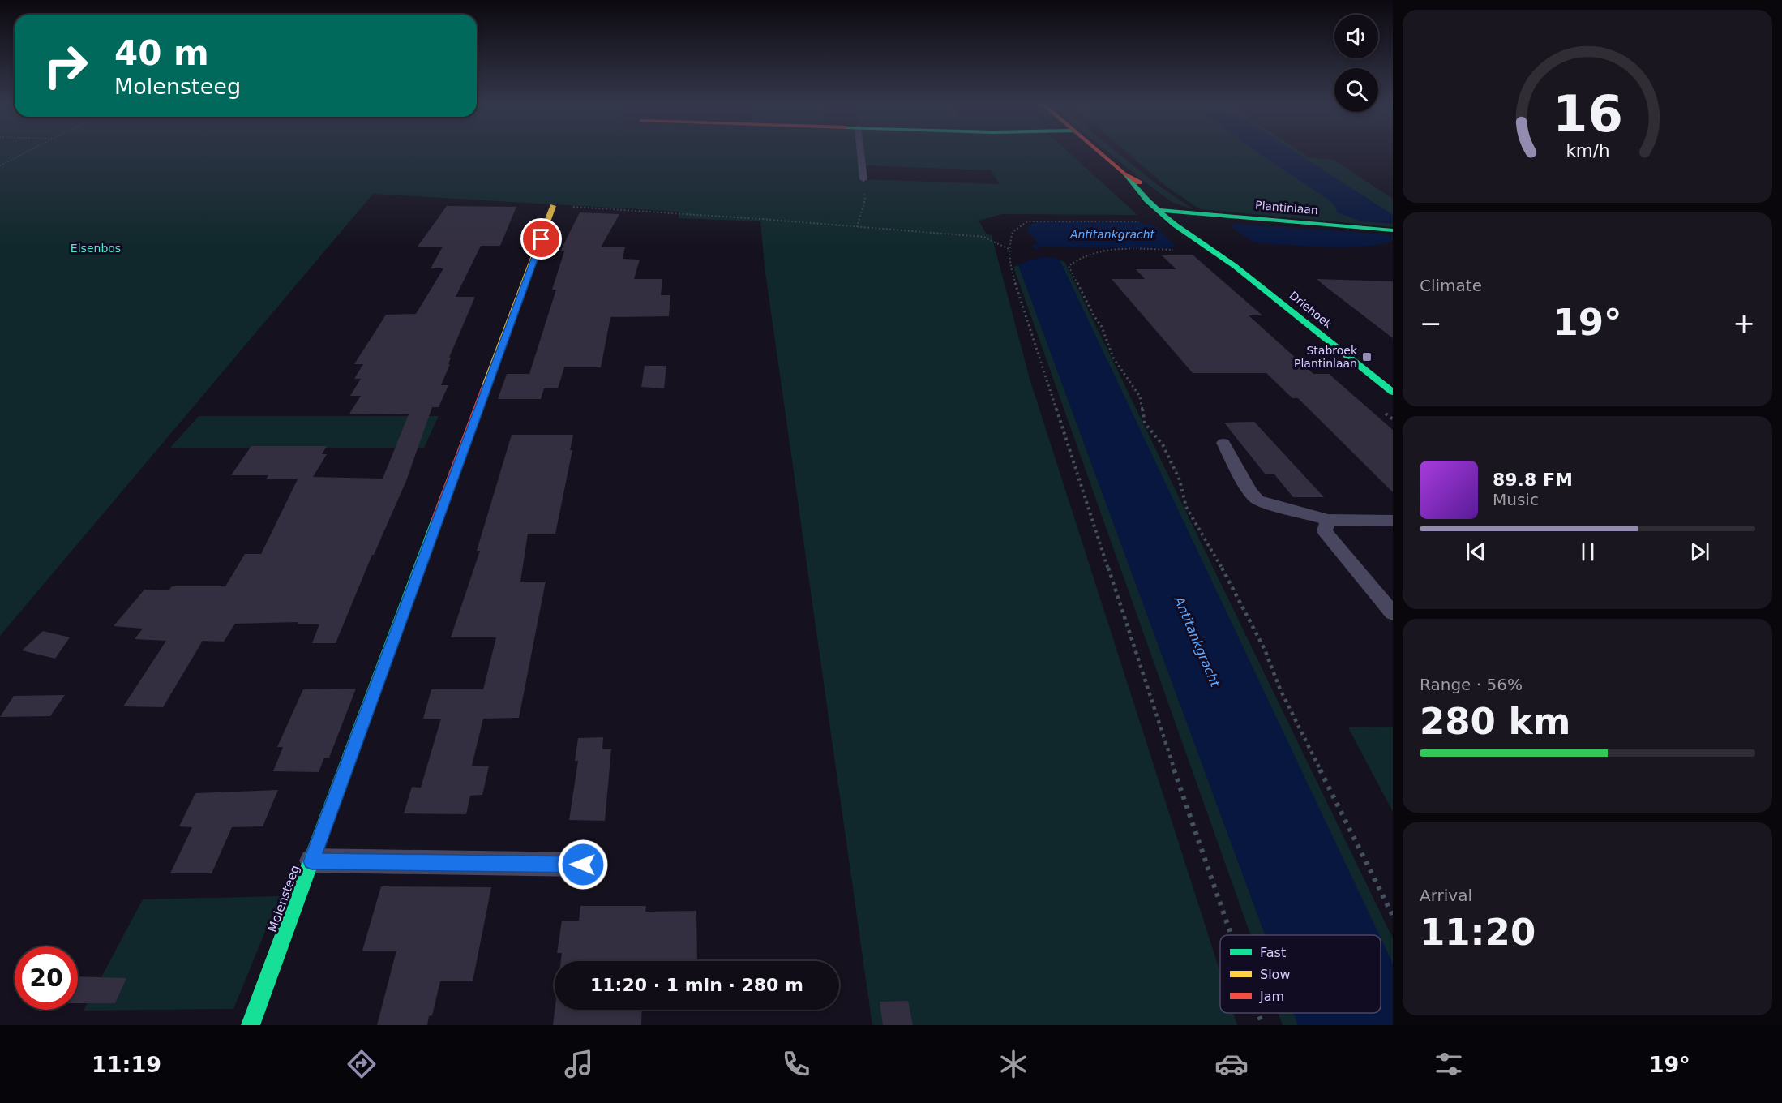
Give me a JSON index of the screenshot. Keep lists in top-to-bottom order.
{
  "streets": {
    "street": ["Plantinlaan", "Driehoek", "Molensteeg"]
  },
  "crossings": [
    ["Plantinlaan", "Driehoek"]
  ],
  "water": ["Antitankgracht"],
  "parks": ["Elsenbos"],
  "places": {
    "transit": ["Stabroek Plantinlaan"]
  },
  "legend": ["Fast", "Slow", "Jam"],
  "page": {
    "turn": ["40 m", "Molensteeg"],
    "tile": [
      "Climate",
      ["Range · 56%", "280 km"],
      ["Arrival", "11:20"]
    ],
    "heat": ["−", "19°", "+"],
    "song": ["89.8 FM", "Music"],
    "limit": "20",
    "trip": "11:20 · 1 min · 280 m",
    "tabs": ["11:19", "19°"],
    "gauge": ["16", "km/h"]
  }
}
